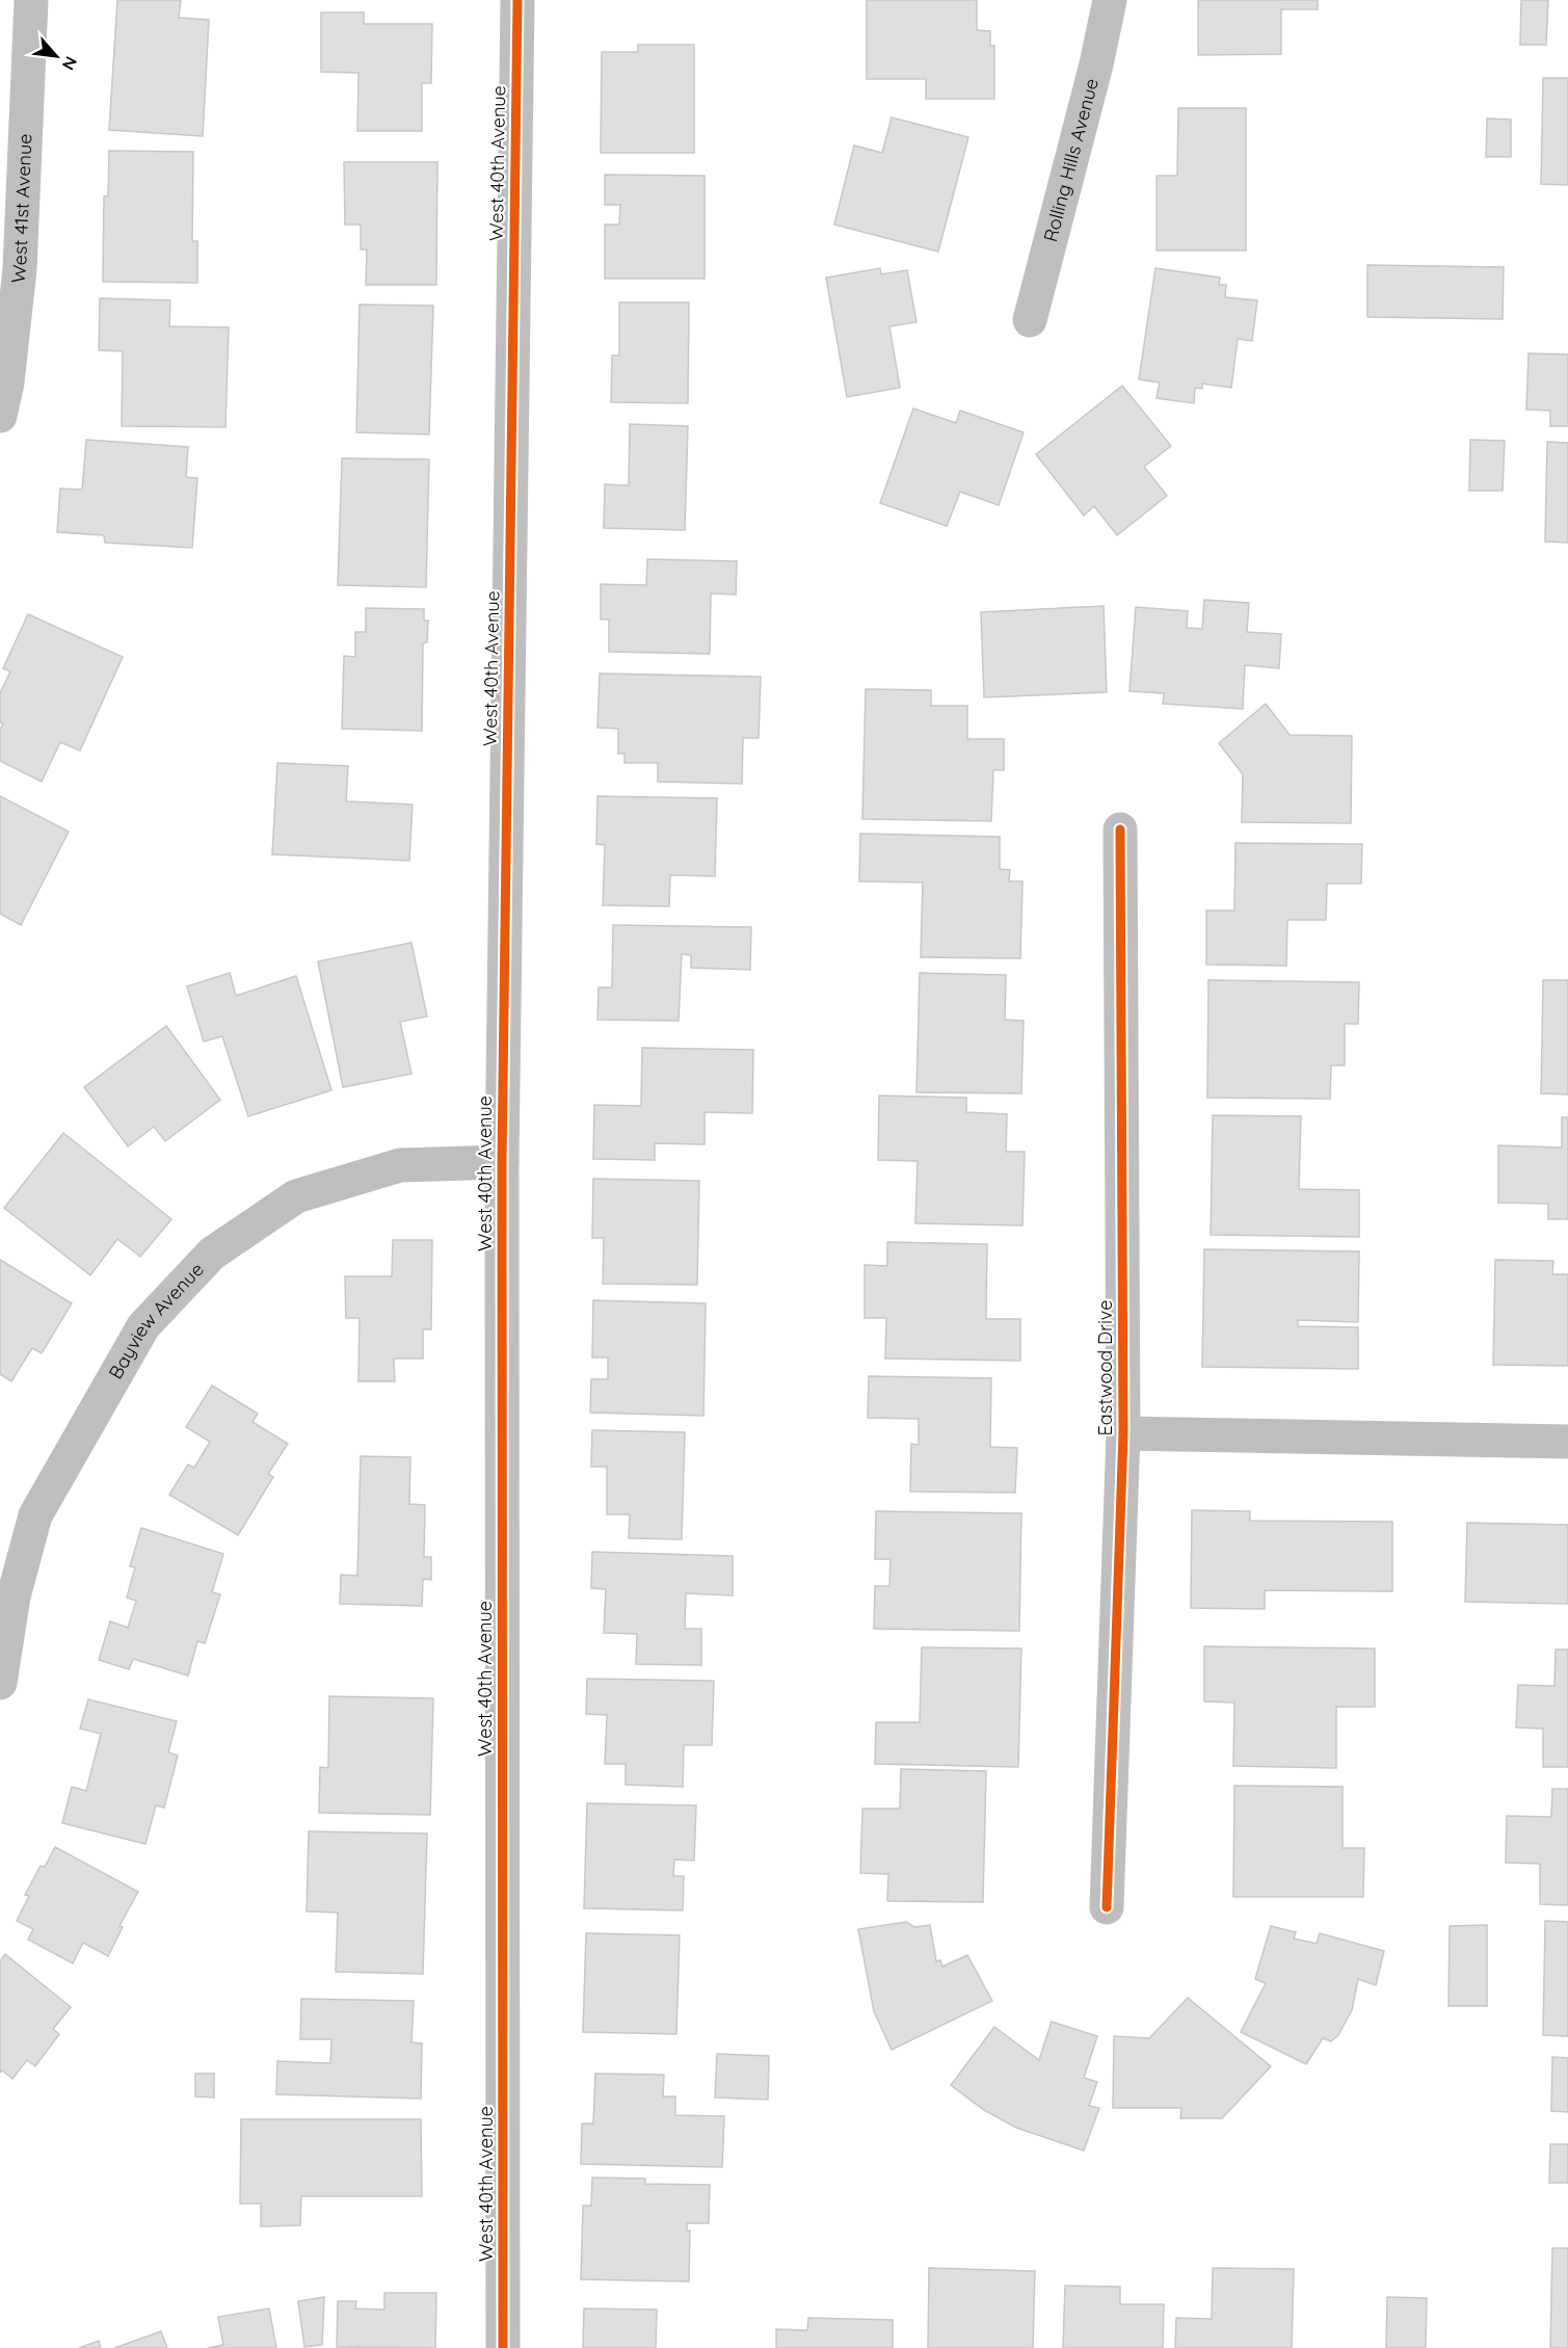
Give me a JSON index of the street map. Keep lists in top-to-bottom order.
{
  "streets": {
    "street": [
      "Rolling Hills Avenue",
      "West 40th Avenue",
      "West 41st Avenue",
      "Bayview Avenue",
      "Eastwood Drive"
    ]
  },
  "crossings": [
    ["West 40th Avenue", "Bayview Avenue"]
  ],
  "north": "bottom right"
}
